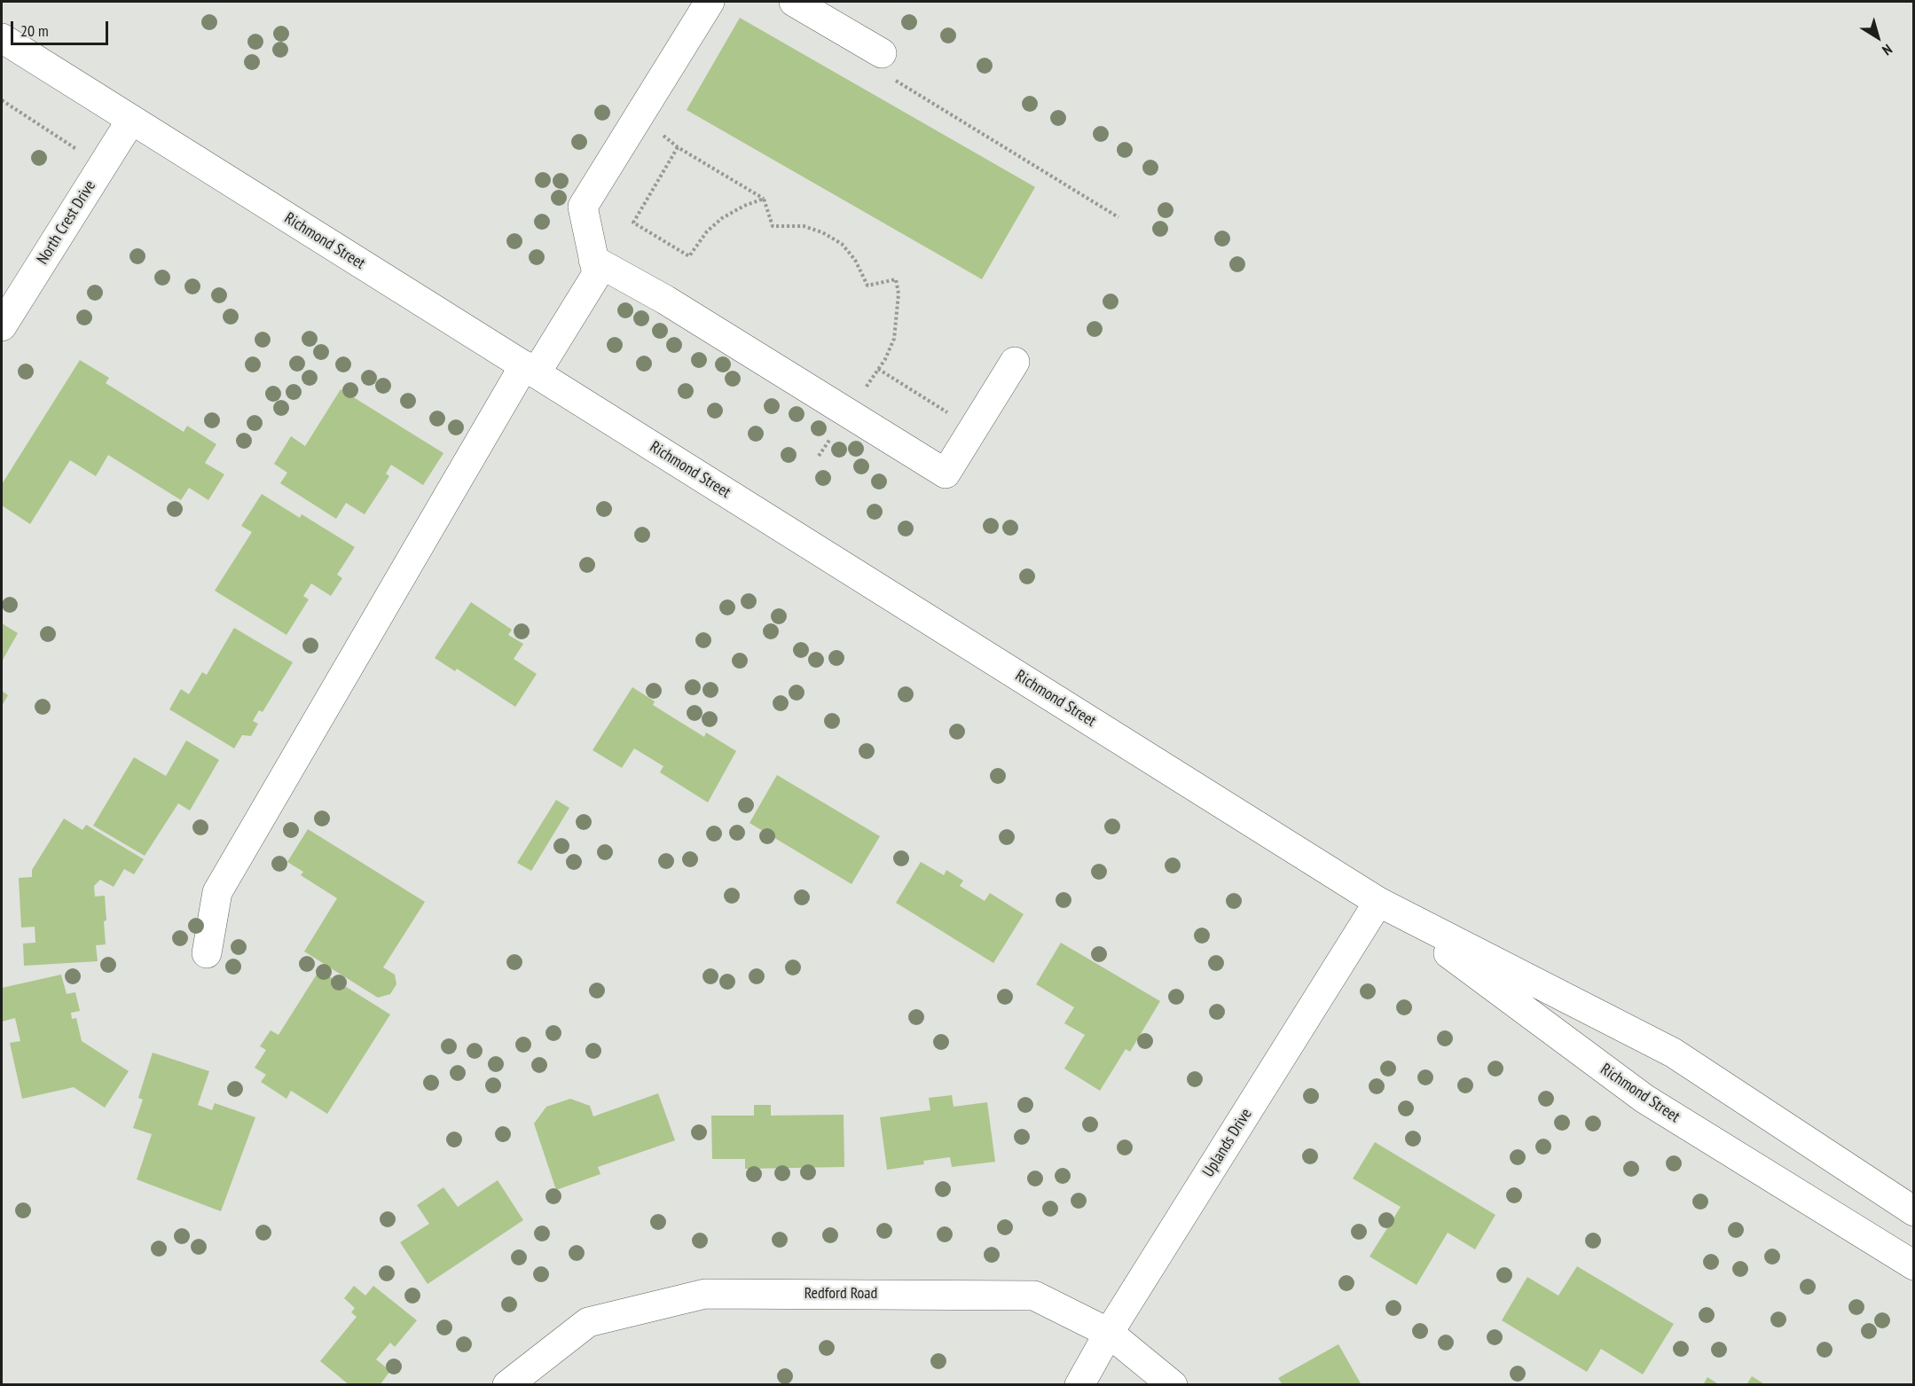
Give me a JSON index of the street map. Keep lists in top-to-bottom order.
{
  "streets": {
    "main road": [
      "North Crest Drive",
      "Richmond Street",
      "Uplands Drive",
      "Redford Road"
    ]
  },
  "crossings": [
    ["North Crest Drive", "Richmond Street"],
    ["Richmond Street", "Uplands Drive"],
    ["Uplands Drive", "Redford Road"]
  ],
  "scale_bar": "20 m",
  "north": "bottom right"
}
